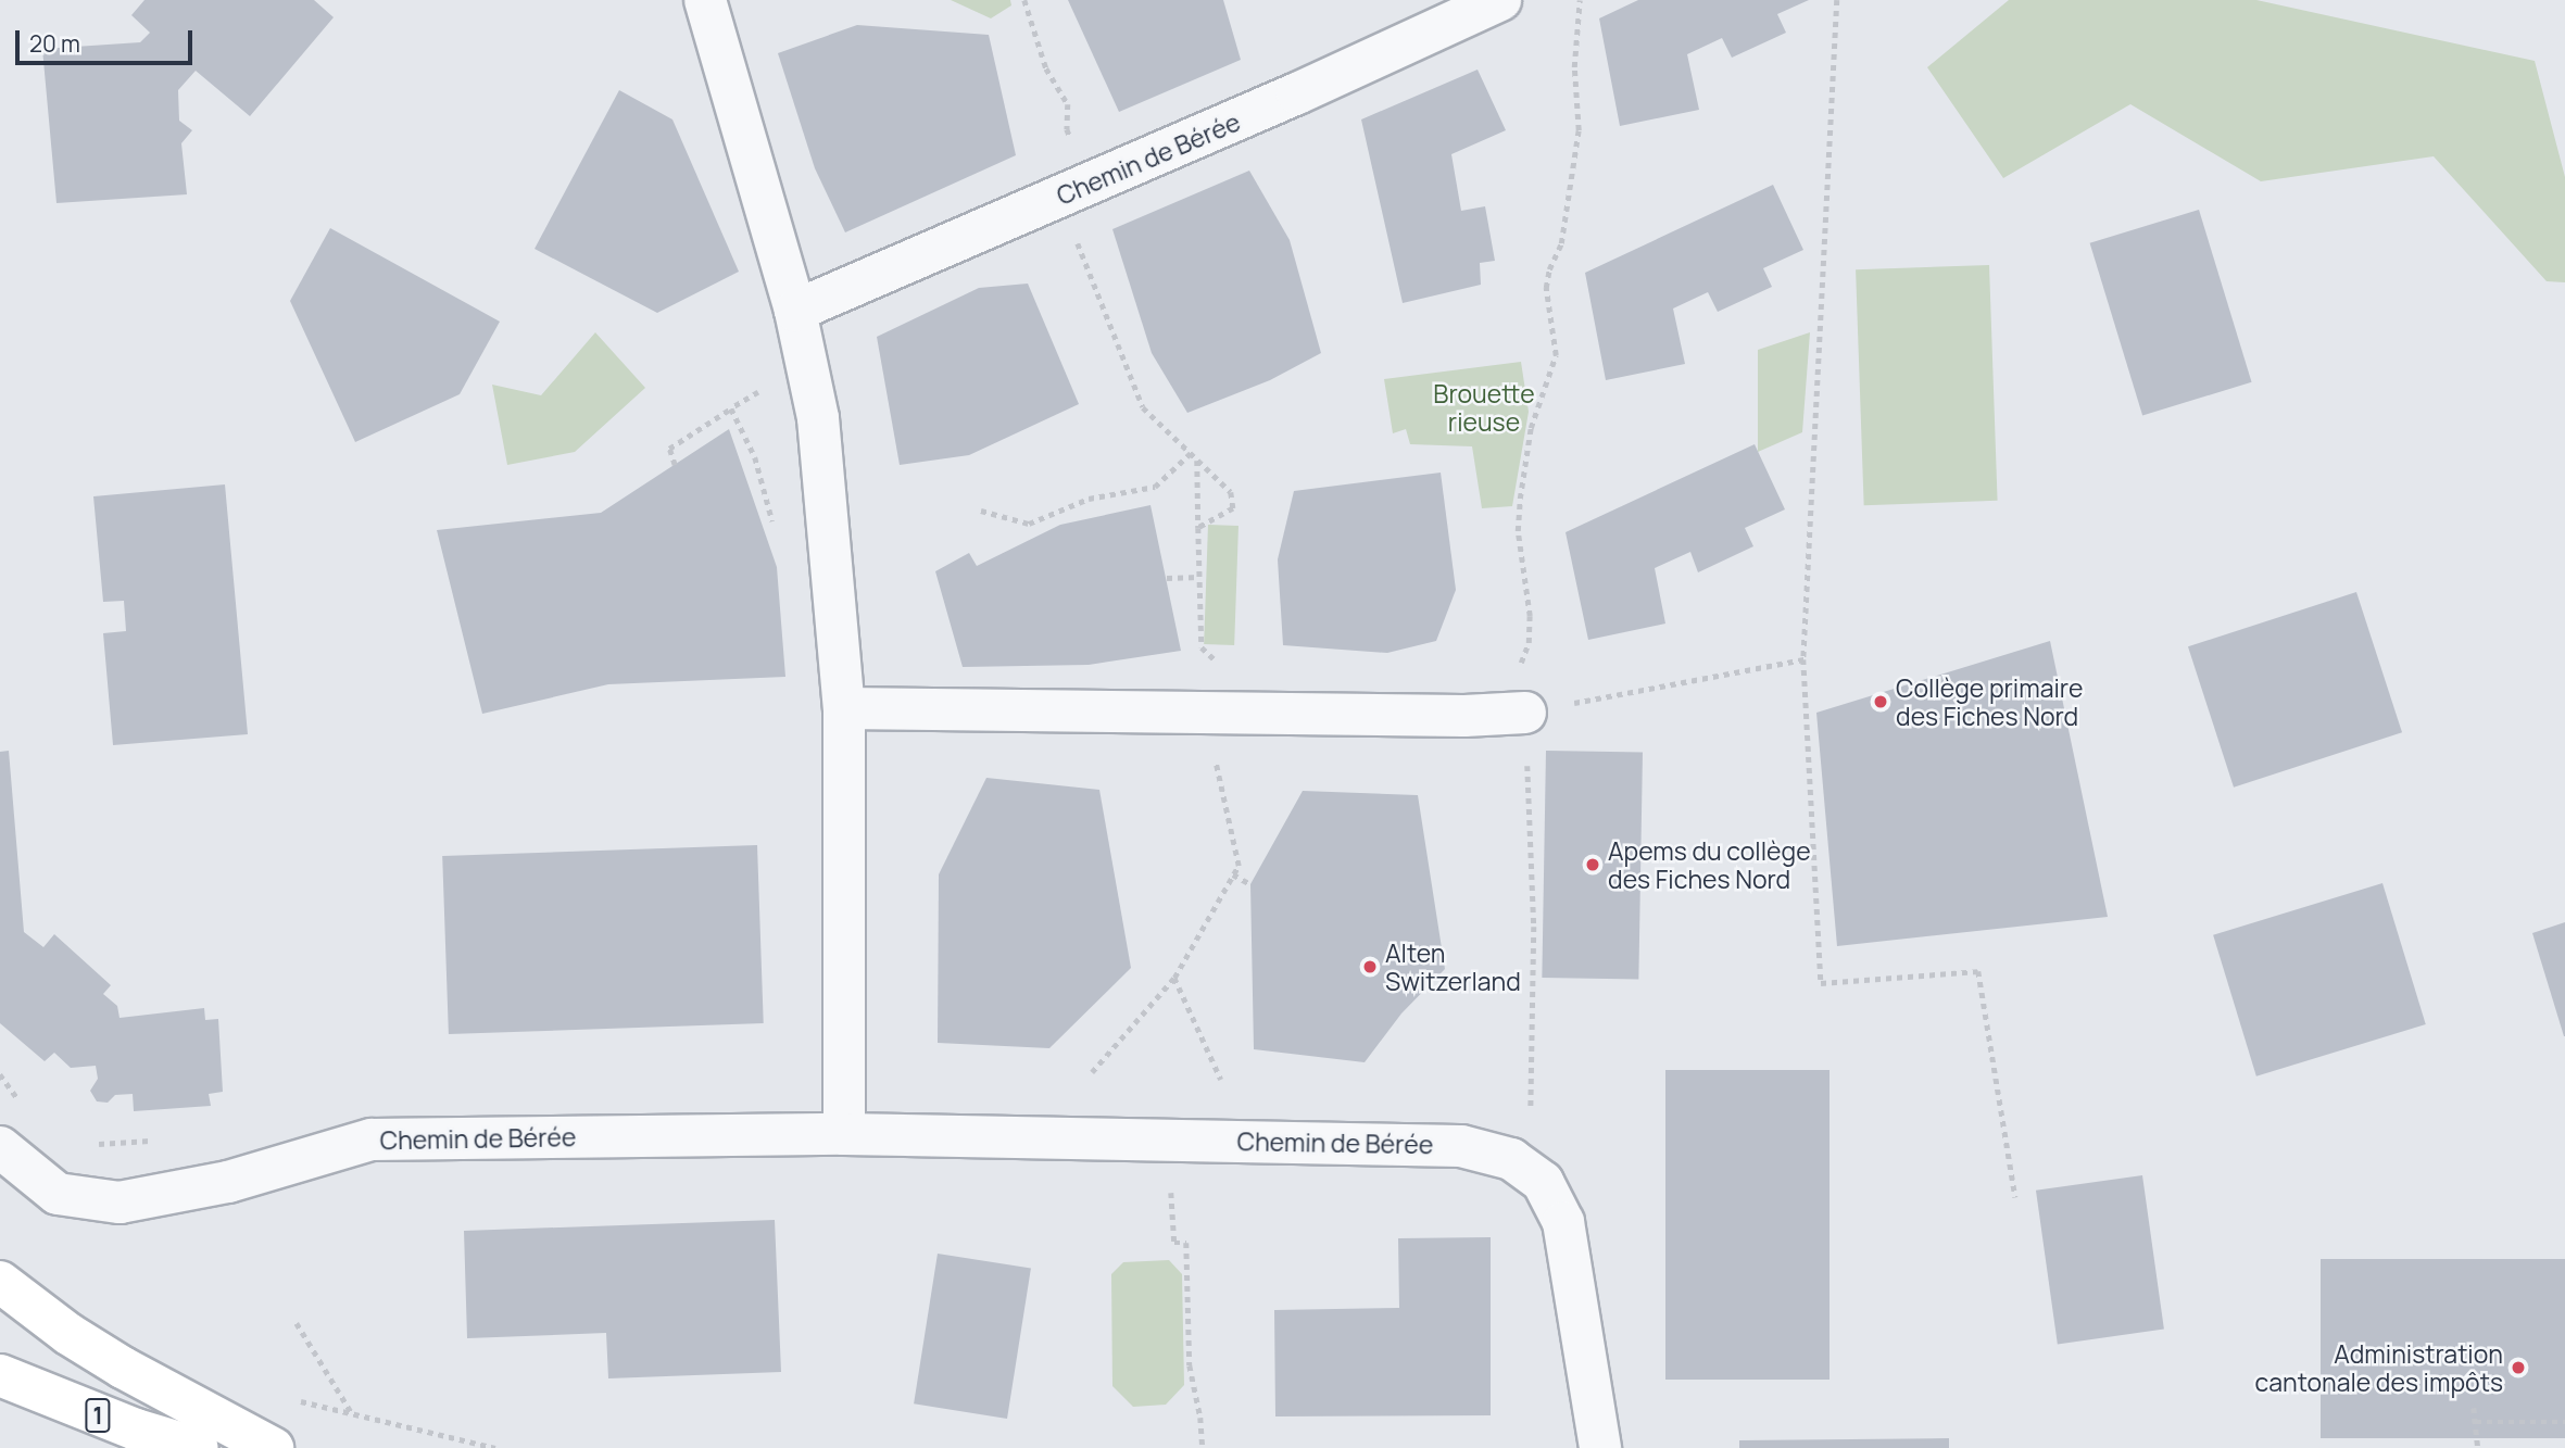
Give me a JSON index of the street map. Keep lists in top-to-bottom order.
{
  "streets": {
    "main road": ["1"],
    "street": ["Chemin de Bérée"]
  },
  "parks": ["Brouette rieuse"],
  "places": [
    "Collège primaire des Fiches Nord",
    "Apems du collège des Fiches Nord",
    "Alten Switzerland",
    "Administration cantonale des impôts"
  ],
  "scale_bar": "20 m"
}
